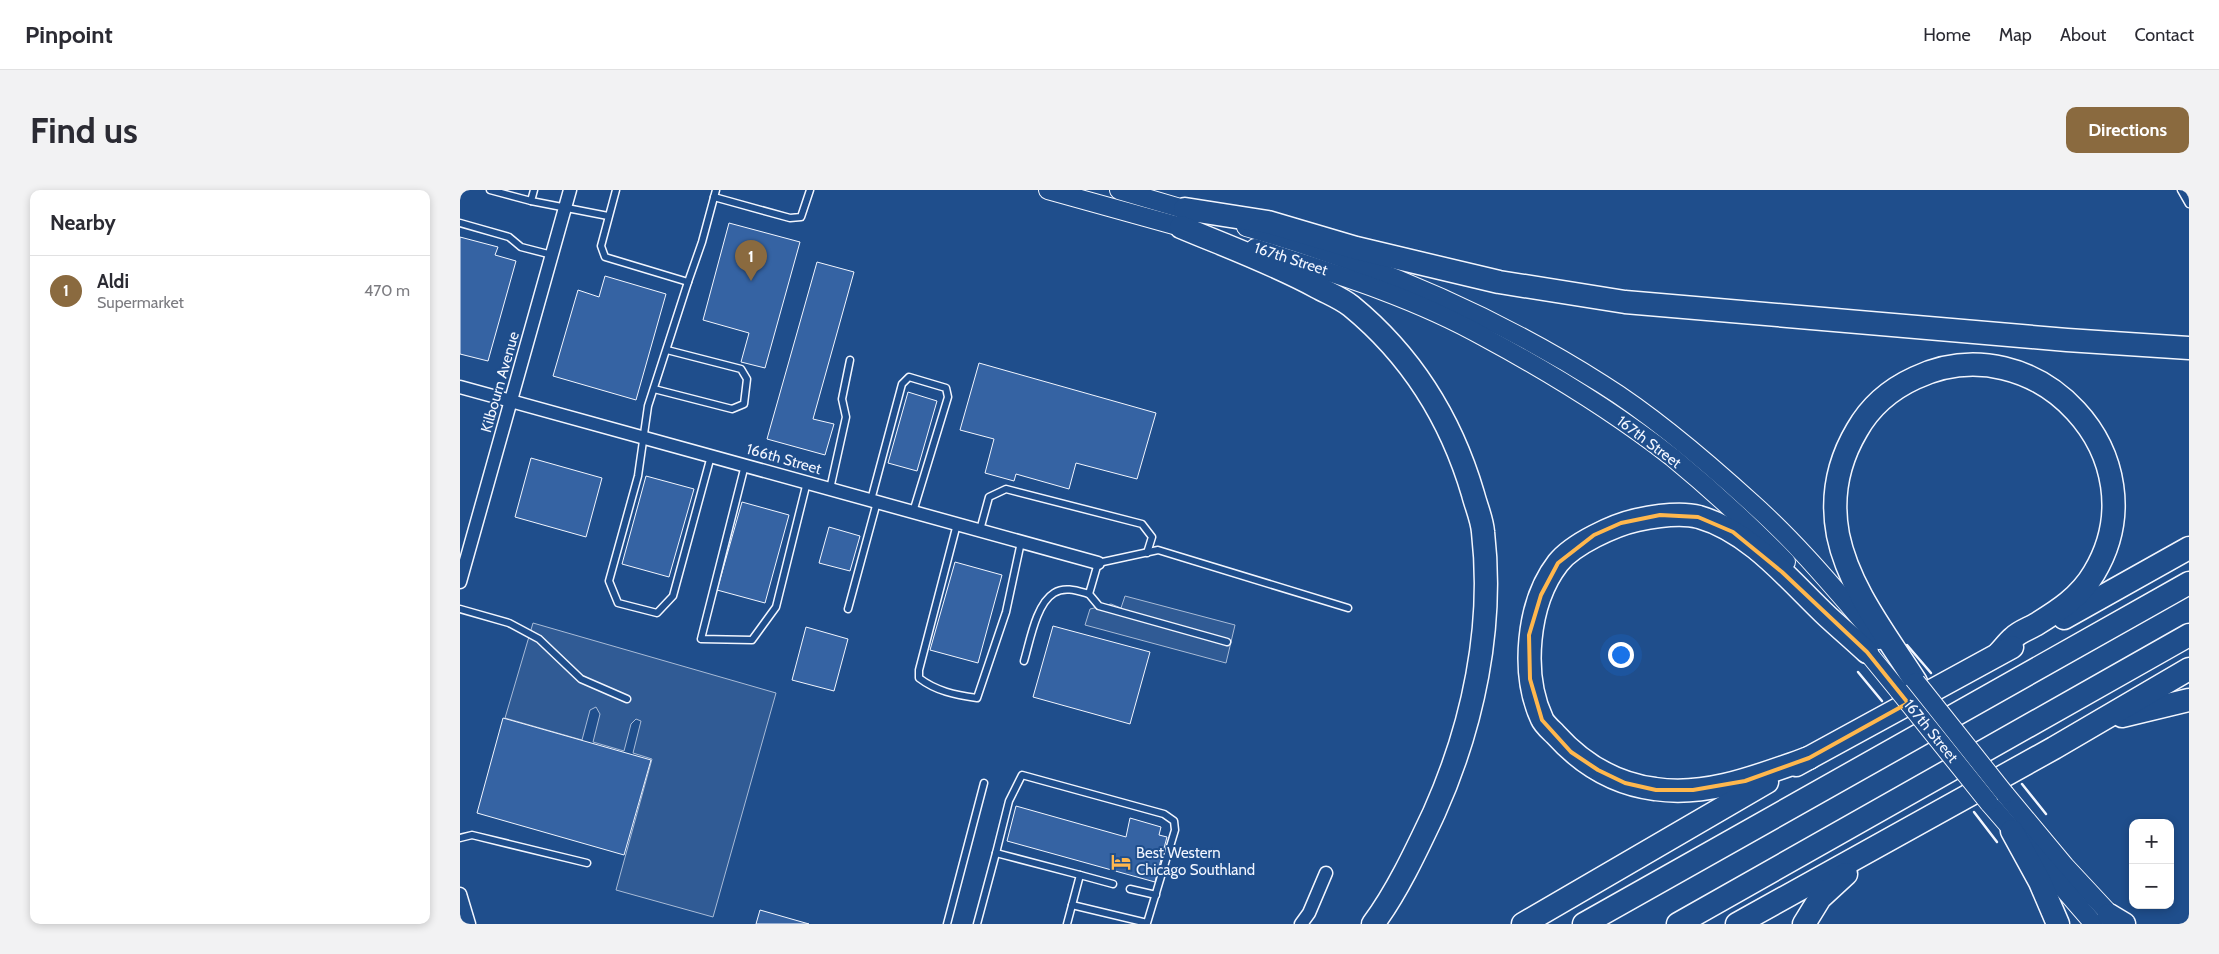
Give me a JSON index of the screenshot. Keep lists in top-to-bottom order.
{
  "streets": {
    "main road": ["167th Street"],
    "street": ["Kilbourn Avenue", "166th Street"]
  },
  "crossings": [
    ["Kilbourn Avenue", "166th Street"]
  ],
  "places": {
    "hotel": ["Best Western Chicago Southland"]
  },
  "page": {
    "header": "Pinpoint",
    "nav": [
      "Home",
      "Map",
      "About",
      "Contact"
    ],
    "buttons": "Directions",
    "title": "Find us",
    "heading": "Nearby",
    "pins": "1",
    "list": [
      {
        "mark": "1",
        "name": "Aldi",
        "note": "Supermarket",
        "value": "470 m"
      }
    ],
    "map_buttons": ["+", "−"]
  }
}
